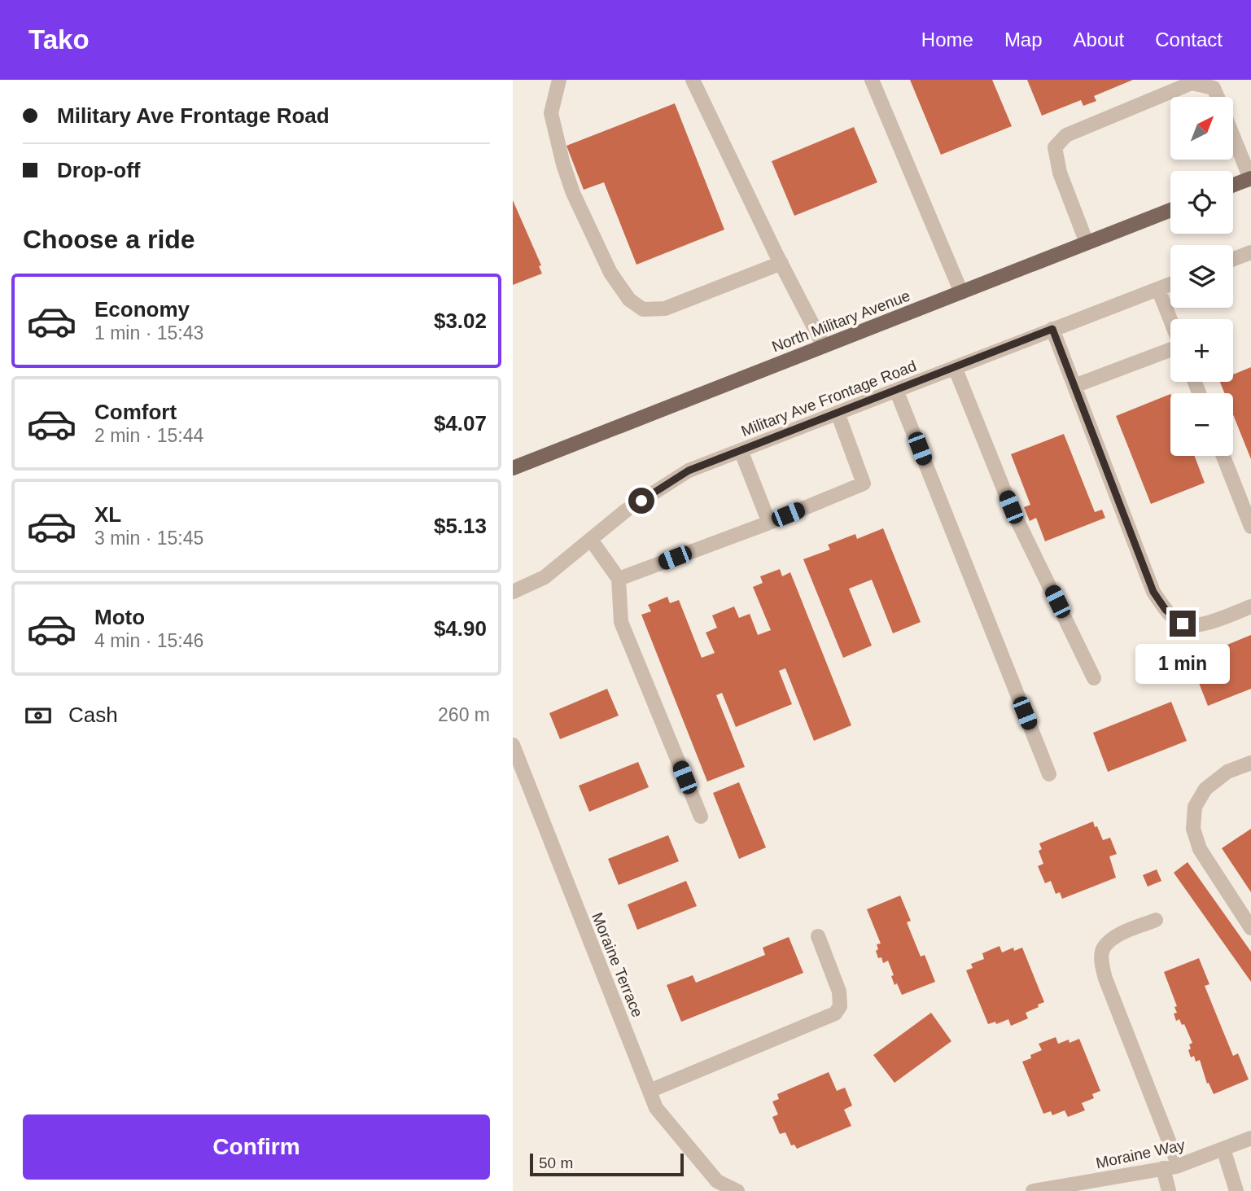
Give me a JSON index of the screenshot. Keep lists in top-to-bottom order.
{
  "streets": {
    "main road": ["North Military Avenue"],
    "street": ["Military Ave Frontage Road", "Moraine Terrace", "Moraine Way"]
  },
  "scale_bar": "50 m",
  "north": "top right",
  "page": {
    "header": "Tako",
    "nav": [
      "Home",
      "Map",
      "About",
      "Contact"
    ],
    "banner": ["Military Ave Frontage Road", "Drop-off"],
    "map_buttons": ["+", "−"],
    "heading": "Choose a ride",
    "list": [
      {
        "name": "Economy",
        "note": "1 min · 15:43",
        "value": "$3.02"
      },
      {
        "name": "Comfort",
        "note": "2 min · 15:44",
        "value": "$4.07"
      },
      {
        "name": "XL",
        "note": "3 min · 15:45",
        "value": "$5.13"
      },
      {
        "name": "Moto",
        "note": "4 min · 15:46",
        "value": "$4.90"
      }
    ],
    "bubble": "1 min",
    "pay": ["Cash", "260 m"],
    "buttons": "Confirm",
    "scale": "50 m"
  }
}
